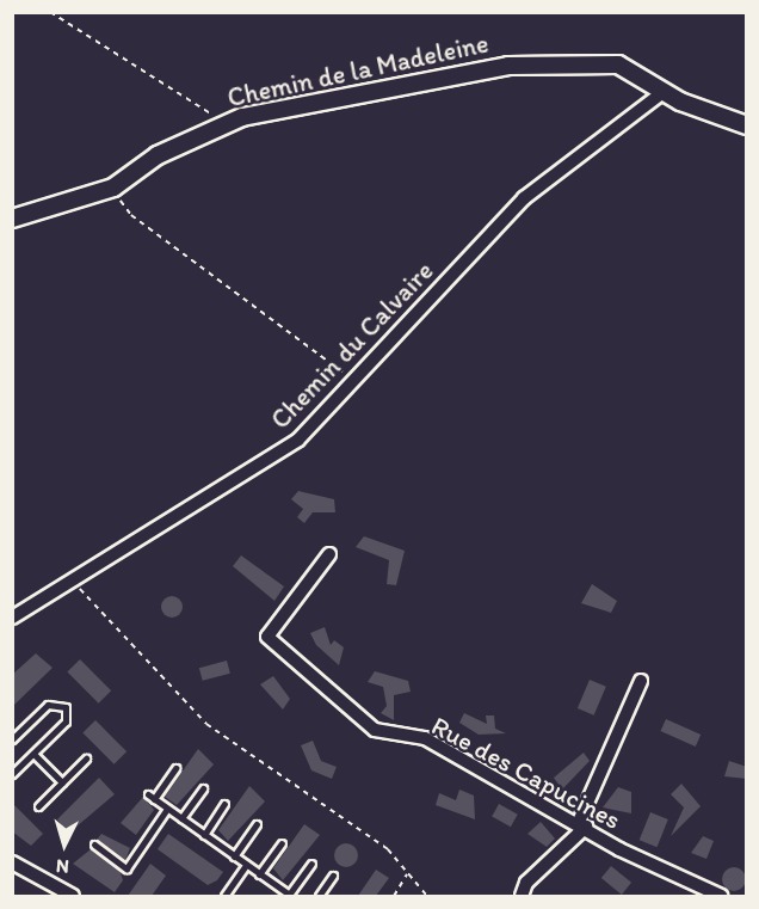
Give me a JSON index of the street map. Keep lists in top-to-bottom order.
{
  "streets": {
    "street": ["Chemin de la Madeleine", "Chemin du Calvaire", "Rue des Capucines"]
  },
  "crossings": [
    ["Chemin de la Madeleine", "Chemin du Calvaire"]
  ],
  "north": "bottom"
}
